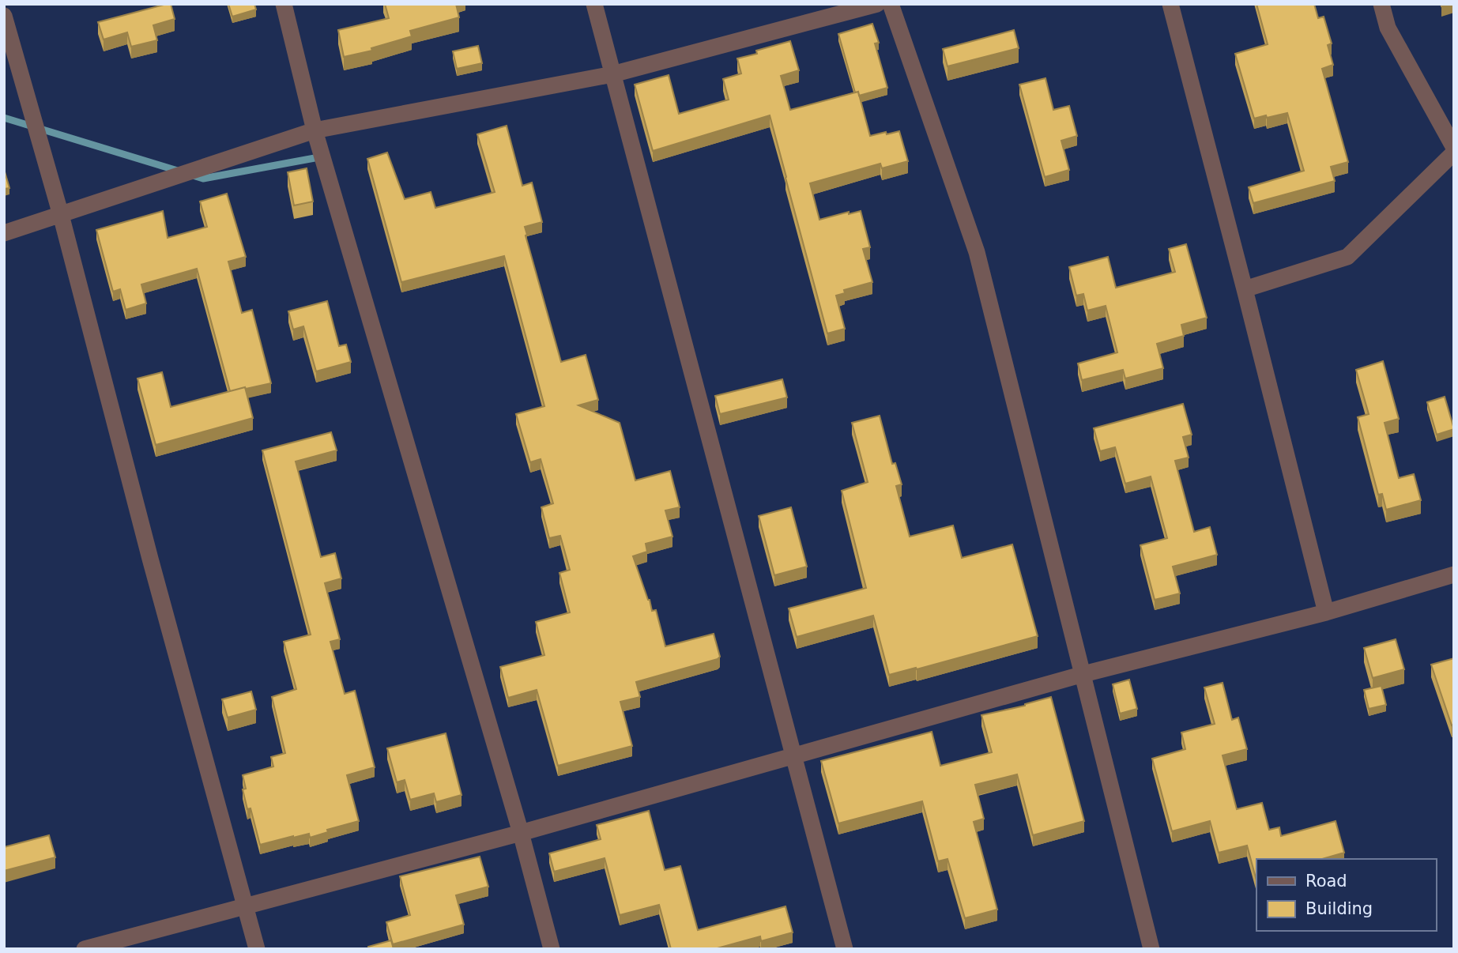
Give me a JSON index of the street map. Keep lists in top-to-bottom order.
{
  "legend": ["Road", "Building"]
}
